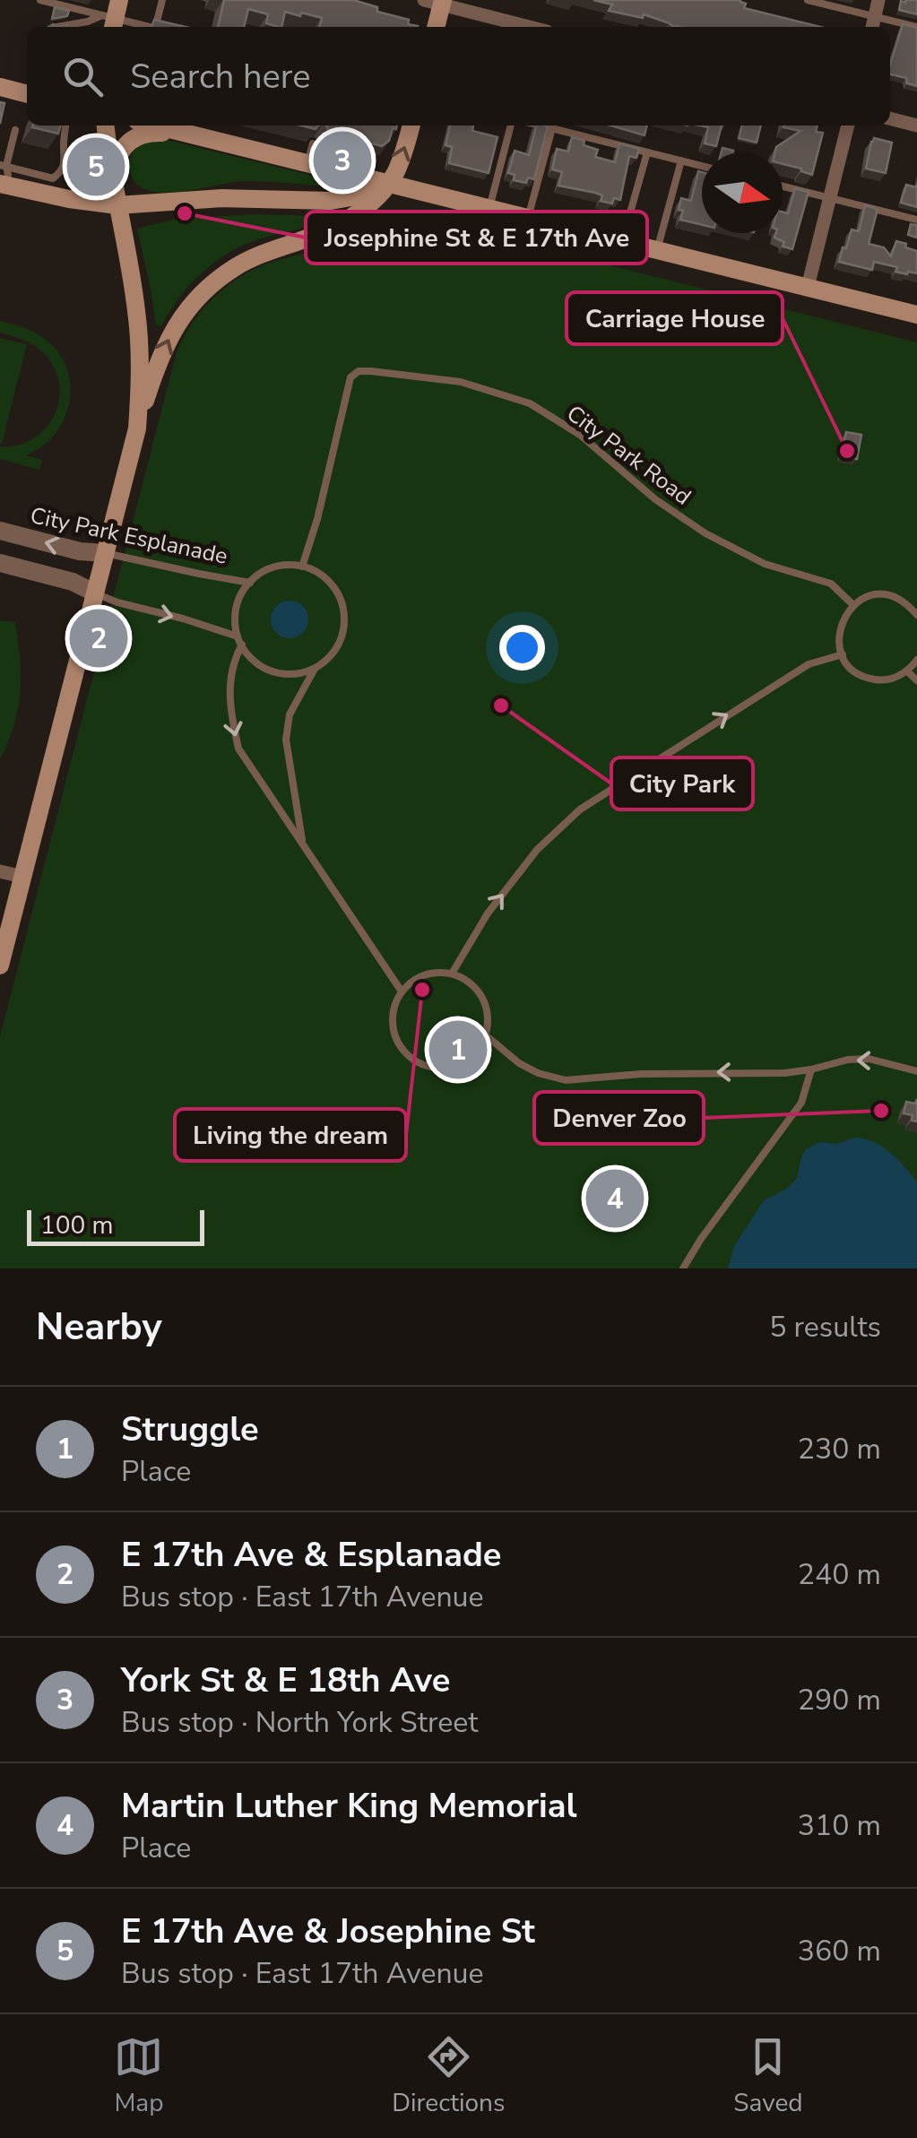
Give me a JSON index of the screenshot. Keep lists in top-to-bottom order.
{
  "streets": {
    "street": ["City Park Esplanade"],
    "lane": ["City Park Road"]
  },
  "crossings": [
    ["City Park Road", "City Park Esplanade"]
  ],
  "places": [
    "Josephine St & E 17th Ave",
    "Carriage House",
    "City Park",
    "Living the dream",
    "Denver Zoo"
  ],
  "scale_bar": "100 m",
  "north": "right",
  "page": {
    "search": "Search here",
    "pins": [
      "3",
      "5",
      "2",
      "1",
      "4"
    ],
    "scale": "100 m",
    "heading": ["Nearby", "5 results"],
    "list": [
      {
        "mark": "1",
        "name": "Struggle",
        "note": "Place",
        "value": "230 m"
      },
      {
        "mark": "2",
        "name": "E 17th Ave & Esplanade",
        "note": "Bus stop · East 17th Avenue",
        "value": "240 m"
      },
      {
        "mark": "3",
        "name": "York St & E 18th Ave",
        "note": "Bus stop · North York Street",
        "value": "290 m"
      },
      {
        "mark": "4",
        "name": "Martin Luther King Memorial",
        "note": "Place",
        "value": "310 m"
      },
      {
        "mark": "5",
        "name": "E 17th Ave & Josephine St",
        "note": "Bus stop · East 17th Avenue",
        "value": "360 m"
      }
    ],
    "nav": ["Map", "Directions", "Saved"]
  }
}
